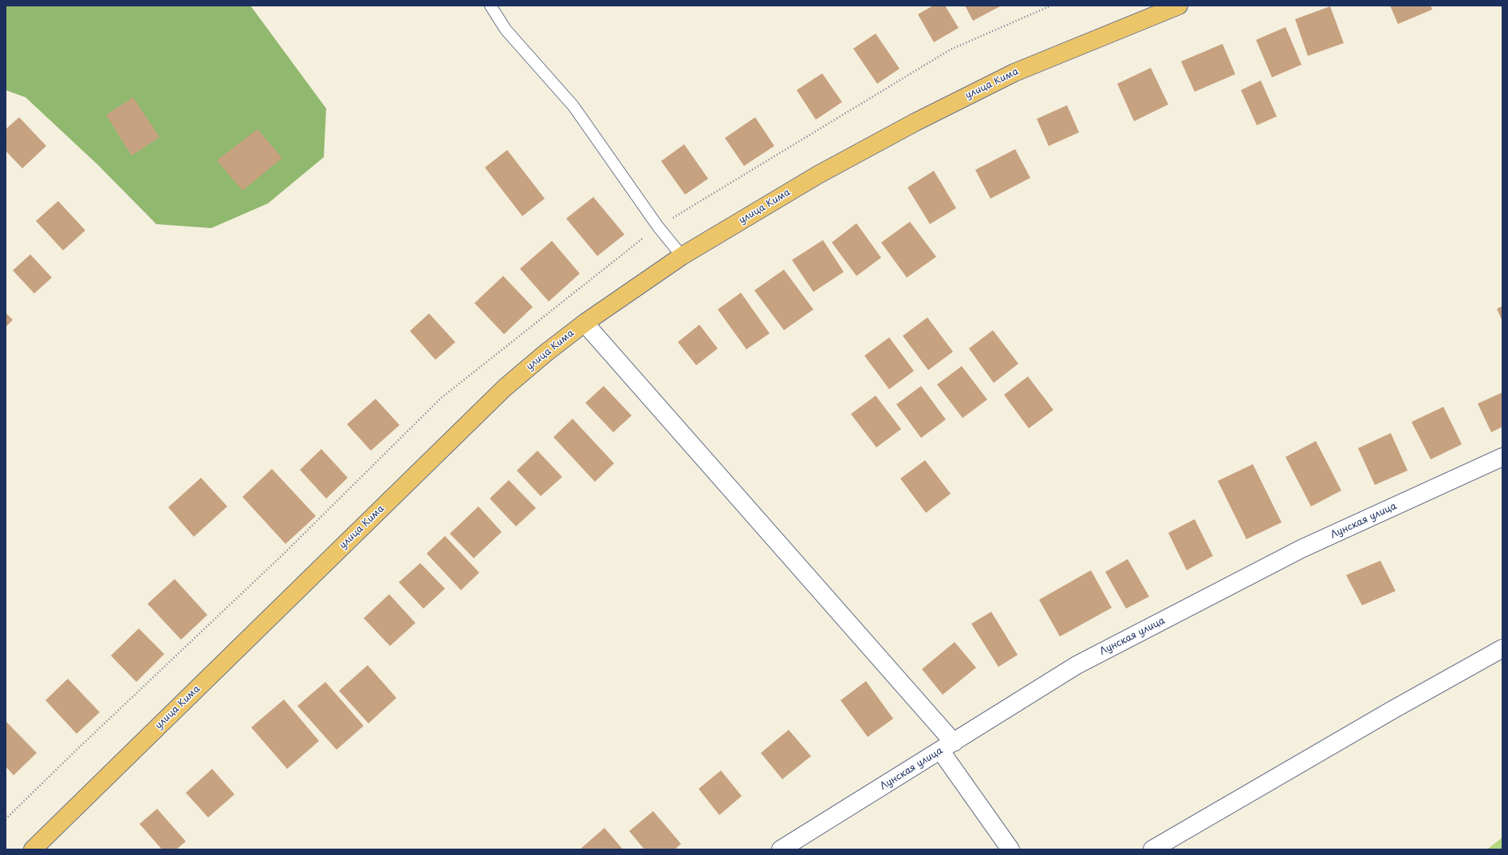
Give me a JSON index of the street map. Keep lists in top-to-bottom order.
{
  "streets": {
    "main road": ["улица Кима"],
    "street": ["Лунская улица"]
  }
}
